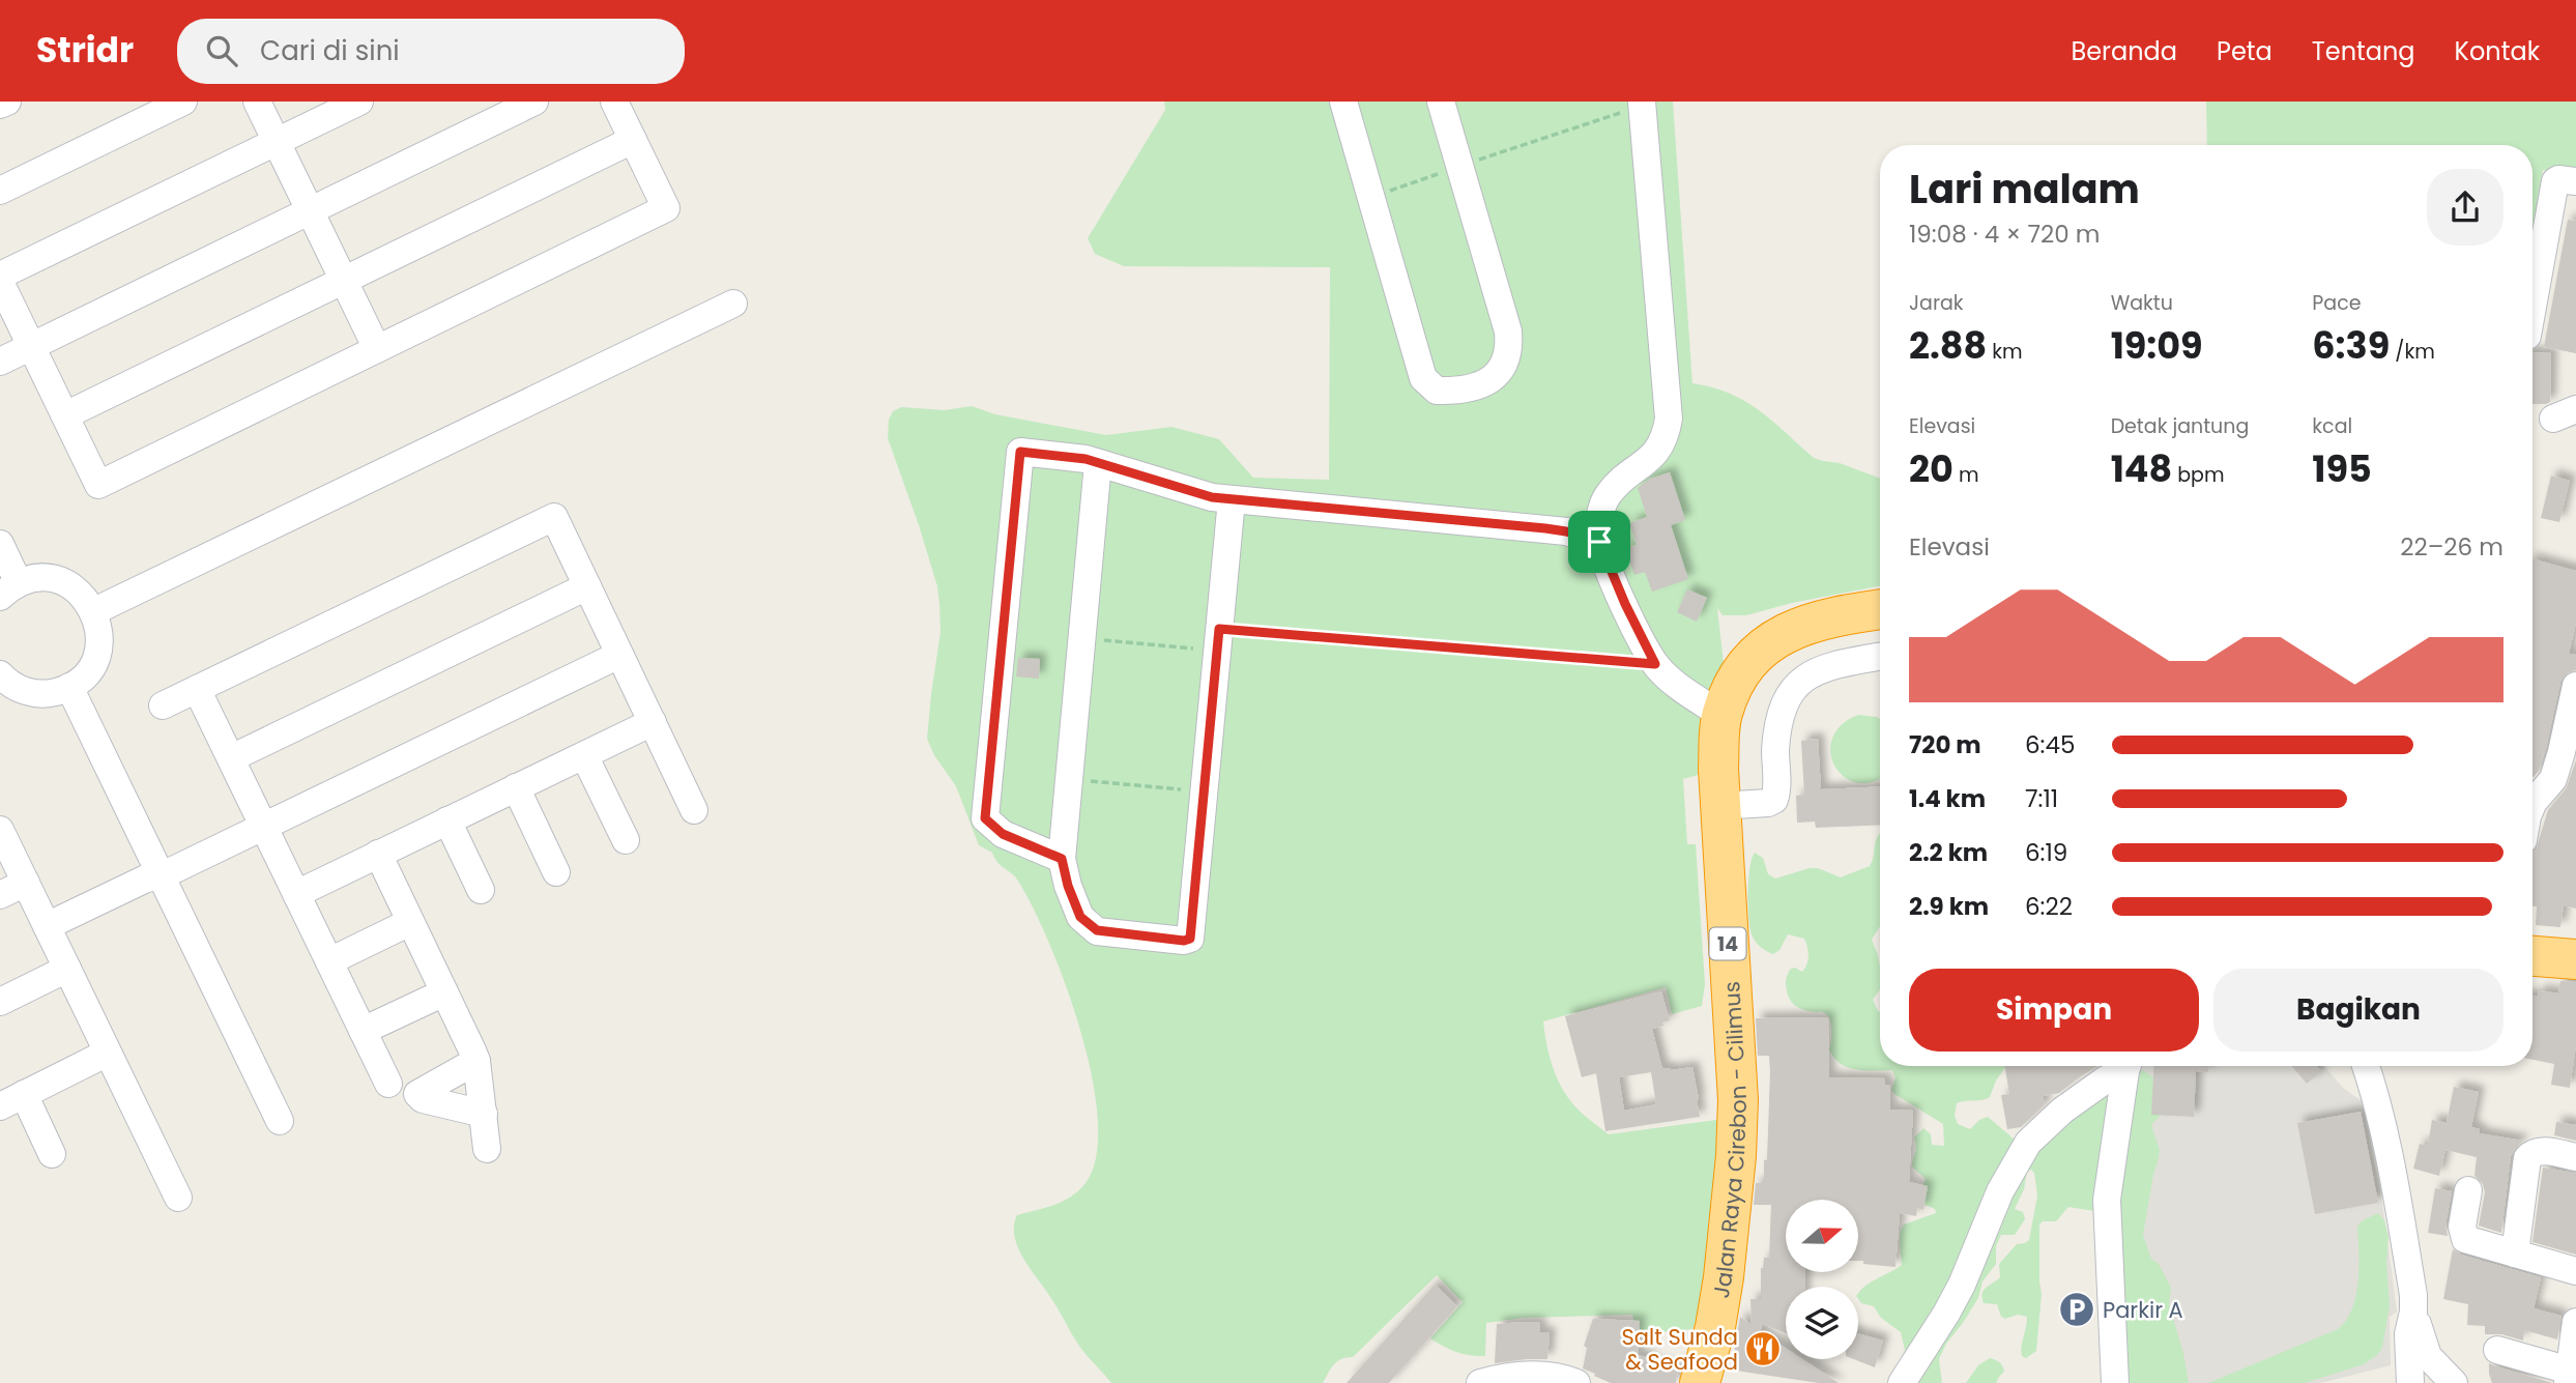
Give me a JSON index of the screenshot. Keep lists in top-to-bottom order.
{
  "streets": {
    "highway": ["14", "Jalan Raya Cirebon - Cilimus"]
  },
  "places": {
    "parking": ["Parkir A"],
    "restaurant": ["Salt Sunda & Seafood"]
  },
  "north": "right",
  "page": {
    "header": "Stridr",
    "search": "Cari di sini",
    "nav": [
      "Beranda",
      "Peta",
      "Tentang",
      "Kontak"
    ],
    "heading": ["Lari malam", "19:08 · 4 × 720 m"],
    "stats": [
      ["Jarak", "2.88 km"],
      ["Waktu", "19:09"],
      ["Pace", "6:39 /km"],
      ["Elevasi", "20 m"],
      ["Detak jantung", "148 bpm"],
      ["kcal", "195"]
    ],
    "chart": ["Elevasi", "22–26 m"],
    "list": [
      {
        "name": "720 m",
        "note": "6:45"
      },
      {
        "name": "1.4 km",
        "note": "7:11"
      },
      {
        "name": "2.2 km",
        "note": "6:19"
      },
      {
        "name": "2.9 km",
        "note": "6:22"
      }
    ],
    "buttons": ["Simpan", "Bagikan"]
  }
}
